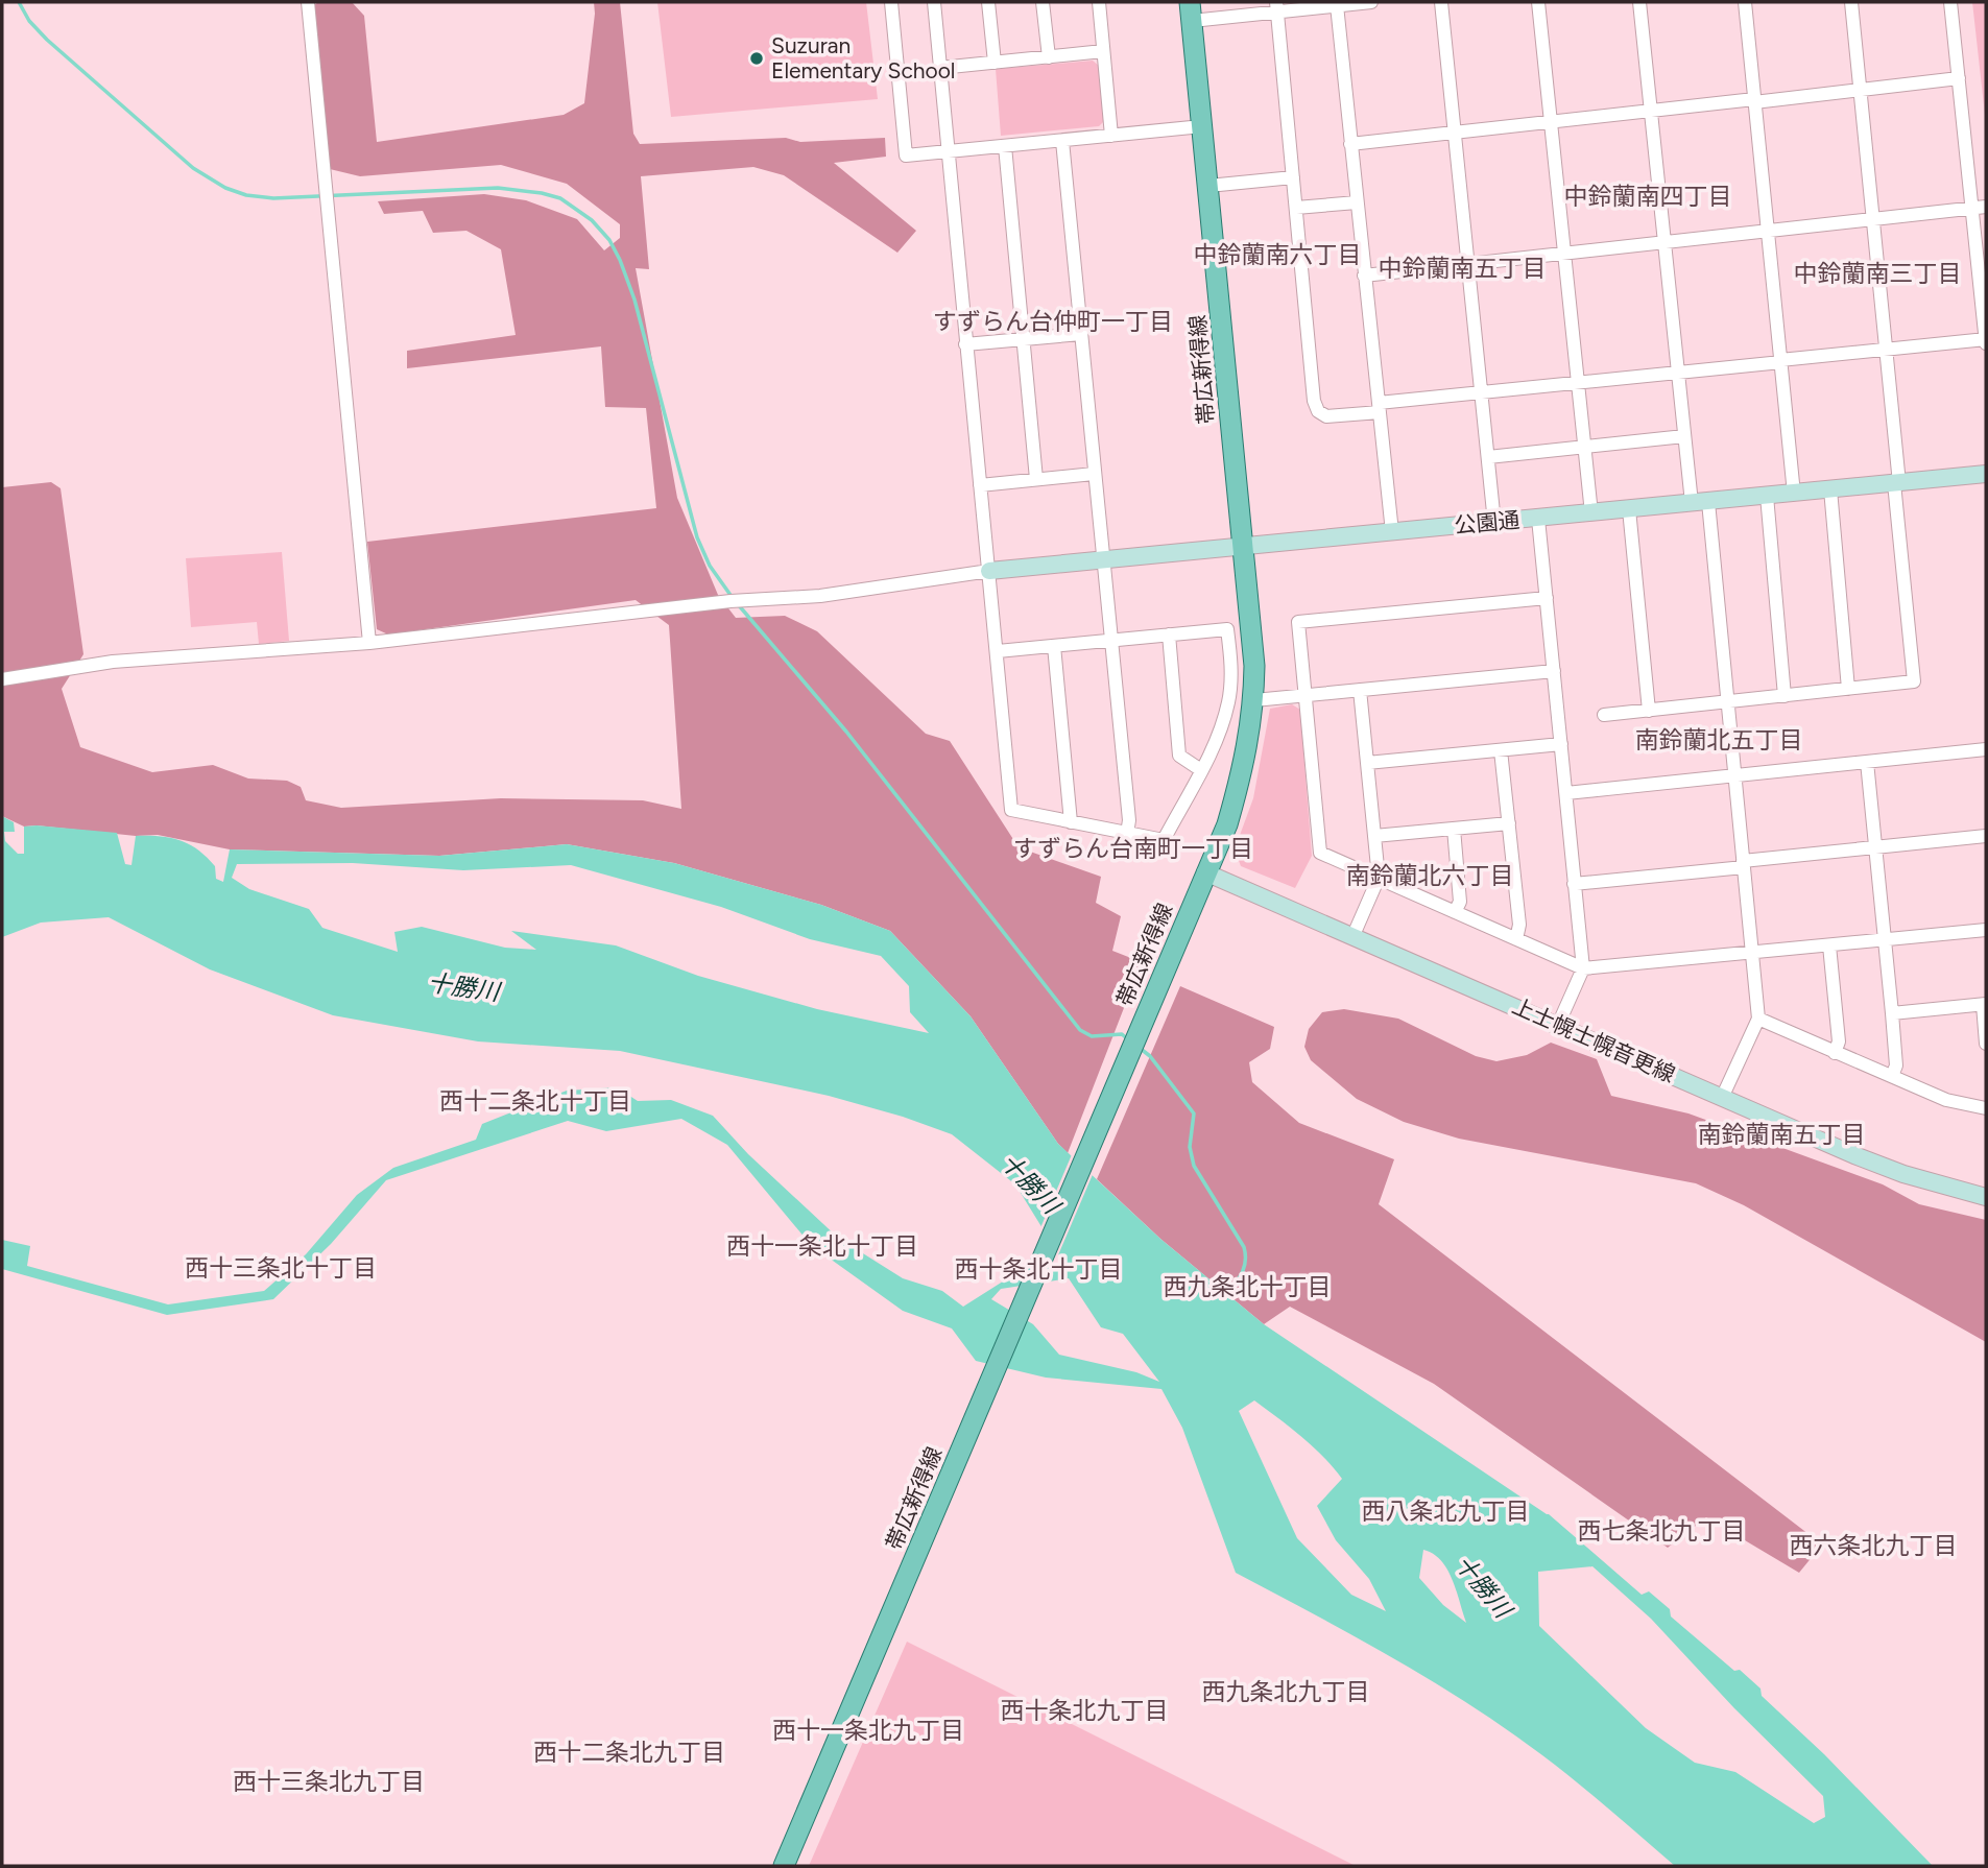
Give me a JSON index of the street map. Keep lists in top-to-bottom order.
{
  "streets": {
    "main road": ["帯広新得線"],
    "street": ["公園通", "上士幌士幌音更線"]
  },
  "crossings": [
    ["帯広新得線", "公園通"],
    ["帯広新得線", "上士幌士幌音更線"]
  ],
  "districts": [
    "中鈴蘭南四丁目",
    "中鈴蘭南六丁目",
    "中鈴蘭南五丁目",
    "中鈴蘭南三丁目",
    "すずらん台仲町一丁目",
    "南鈴蘭北五丁目",
    "すずらん台南町一丁目",
    "南鈴蘭北六丁目",
    "西十二条北十丁目",
    "南鈴蘭南五丁目",
    "西十一条北十丁目",
    "西十三条北十丁目",
    "西十条北十丁目",
    "西九条北十丁目",
    "西八条北九丁目",
    "西七条北九丁目",
    "西六条北九丁目",
    "西九条北九丁目",
    "西十条北九丁目",
    "西十一条北九丁目",
    "西十二条北九丁目",
    "西十三条北九丁目"
  ],
  "water": ["十勝川"],
  "places": ["Suzuran Elementary School"]
}
